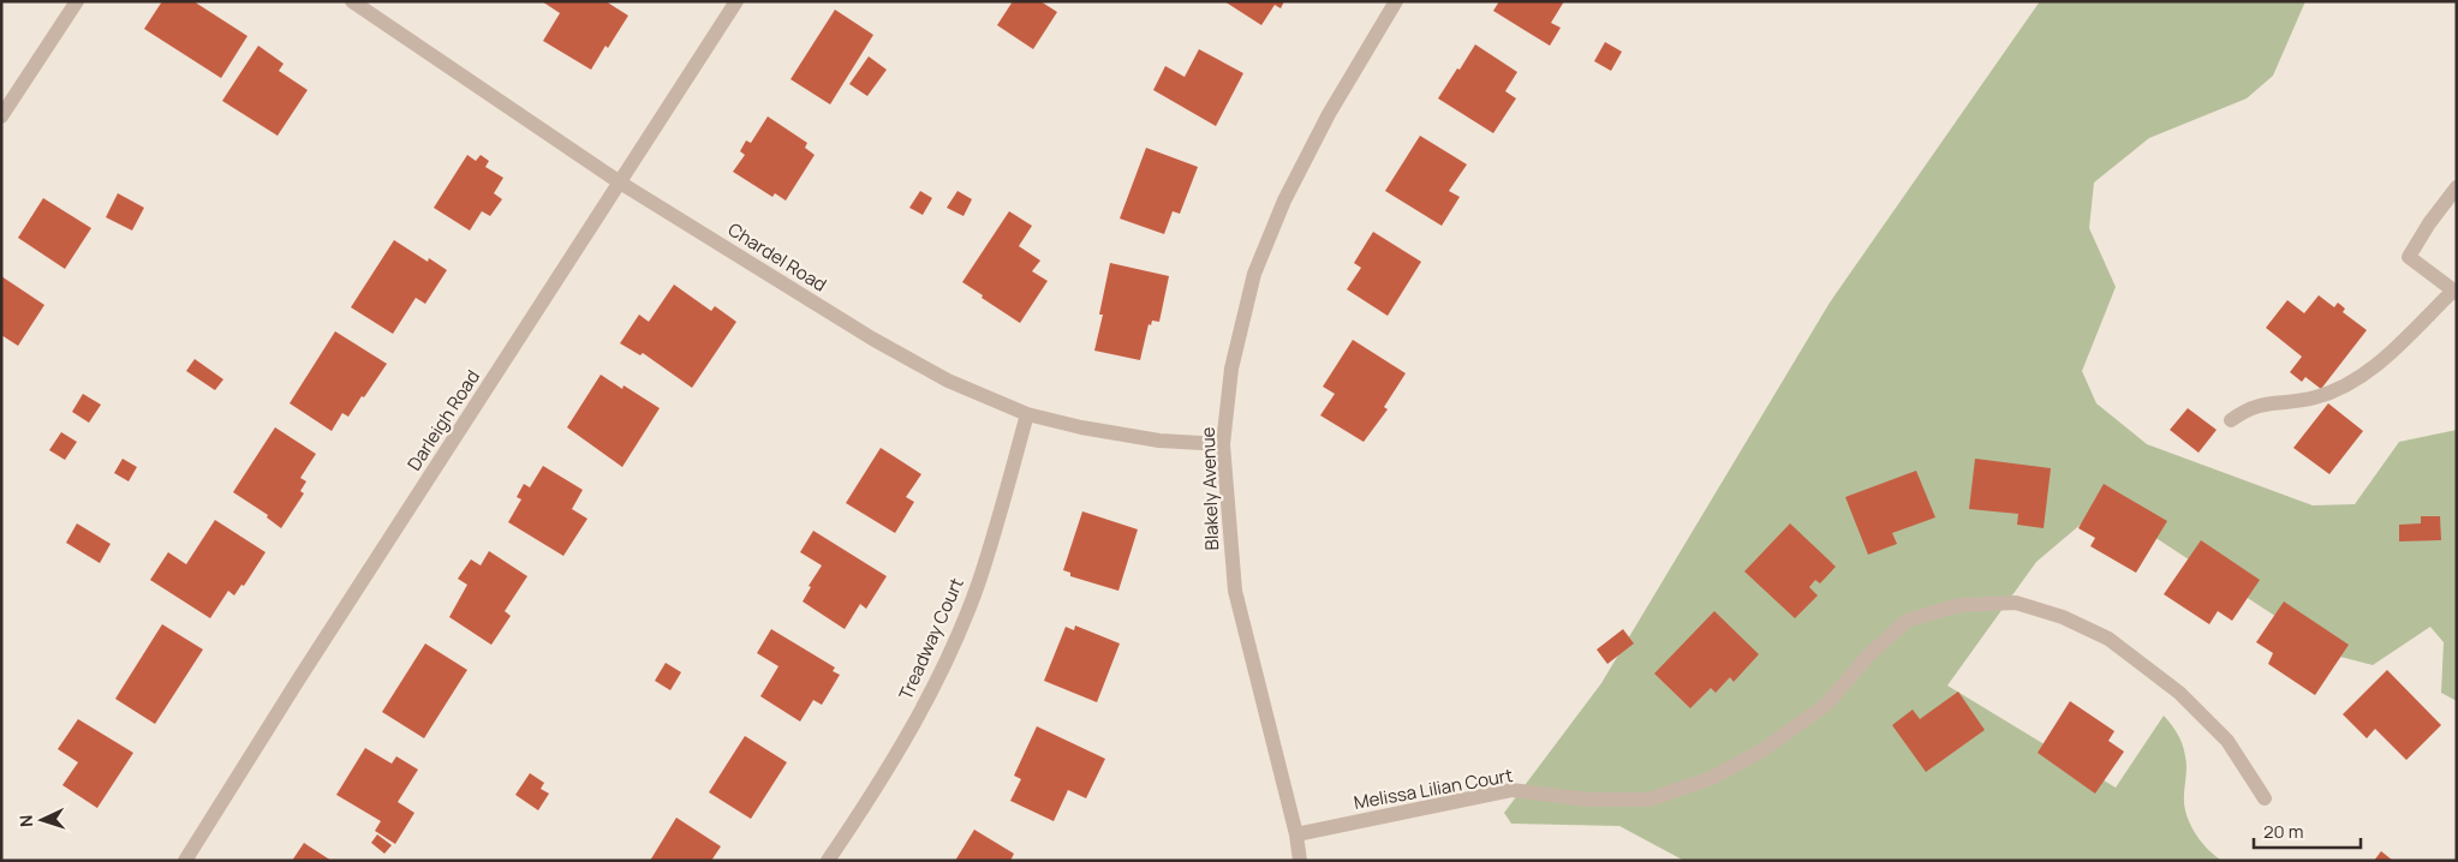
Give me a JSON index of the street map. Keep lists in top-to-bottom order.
{
  "streets": {
    "street": [
      "Chardel Road",
      "Darleigh Road",
      "Blakely Avenue",
      "Treadway Court",
      "Melissa Lilian Court"
    ]
  },
  "crossings": [
    ["Chardel Road", "Darleigh Road"],
    ["Chardel Road", "Blakely Avenue"],
    ["Chardel Road", "Treadway Court"],
    ["Blakely Avenue", "Melissa Lilian Court"]
  ],
  "scale_bar": "20 m",
  "north": "left"
}
